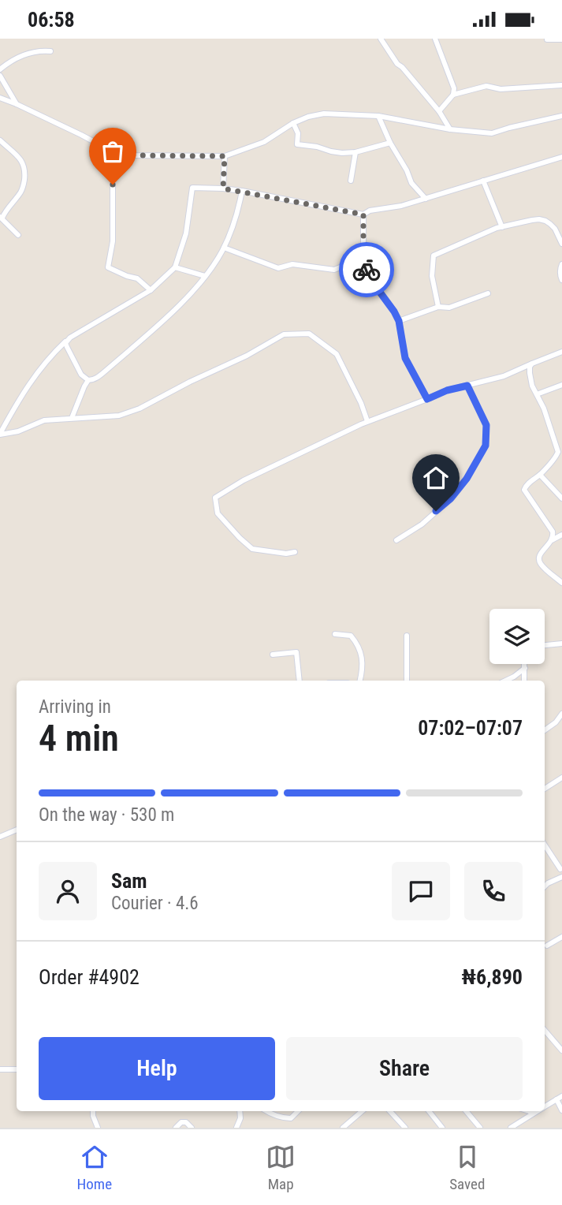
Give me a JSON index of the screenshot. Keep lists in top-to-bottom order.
{
  "page": {
    "status": "06:58",
    "heading": ["4 min", "Arriving in", "07:02–07:07"],
    "panel": [
      "Sam",
      "Courier · 4.6",
      "Order #4902",
      "₦6,890"
    ],
    "bar": "On the way · 530 m",
    "buttons": ["Help", "Share"],
    "tabs": ["Home", "Map", "Saved"]
  }
}
